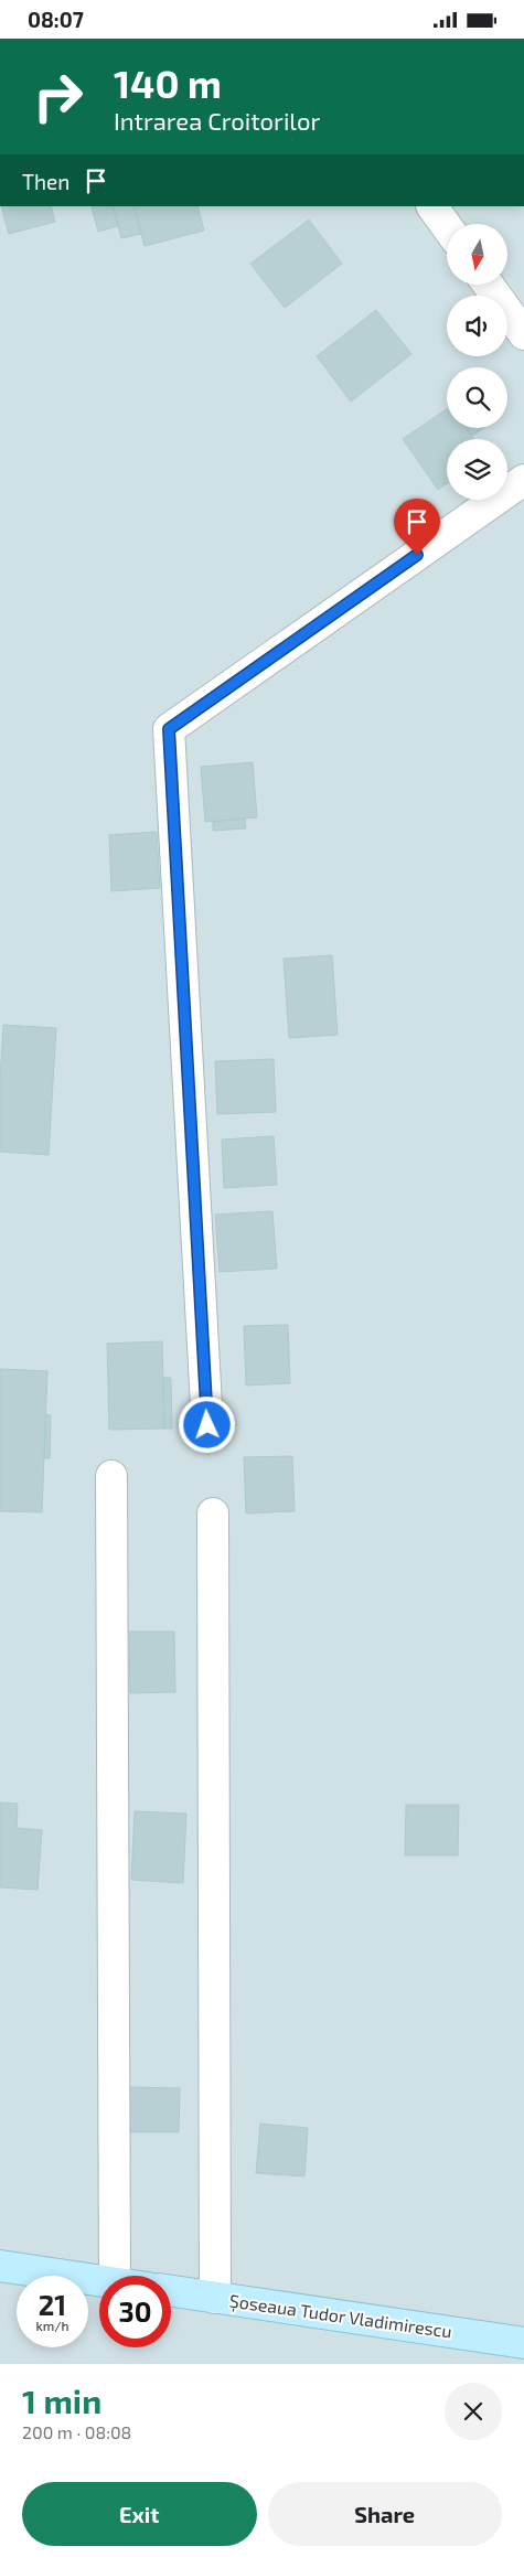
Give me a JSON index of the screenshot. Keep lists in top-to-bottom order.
{
  "streets": {
    "main road": ["Șoseaua Tudor Vladimirescu"]
  },
  "north": "bottom",
  "page": {
    "status": "08:07",
    "turn": ["140 m", "Intrarea Croitorilor"],
    "then": "Then",
    "speed": "21 km/h",
    "limit": "30",
    "heading": ["1 min", "200 m · 08:08"],
    "buttons": ["Exit", "Share"]
  }
}
